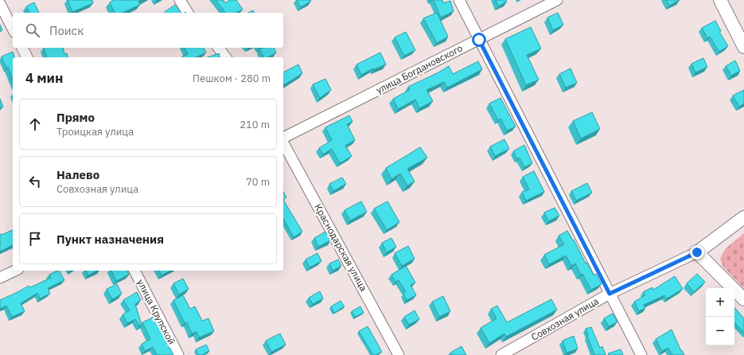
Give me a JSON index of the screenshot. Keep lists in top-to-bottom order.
{
  "streets": {
    "street": [
      "улица Богдановского",
      "Краснодарская улица",
      "улица Крупской",
      "Совхозная улица"
    ]
  },
  "page": {
    "search": "Поиск",
    "heading": ["4 мин", "Пешком · 280 m"],
    "list": [
      ["Прямо", "Троицкая улица", "210 m"],
      ["Налево", "Совхозная улица", "70 m"],
      "Пункт назначения"
    ],
    "map_buttons": ["+", "−"]
  }
}
